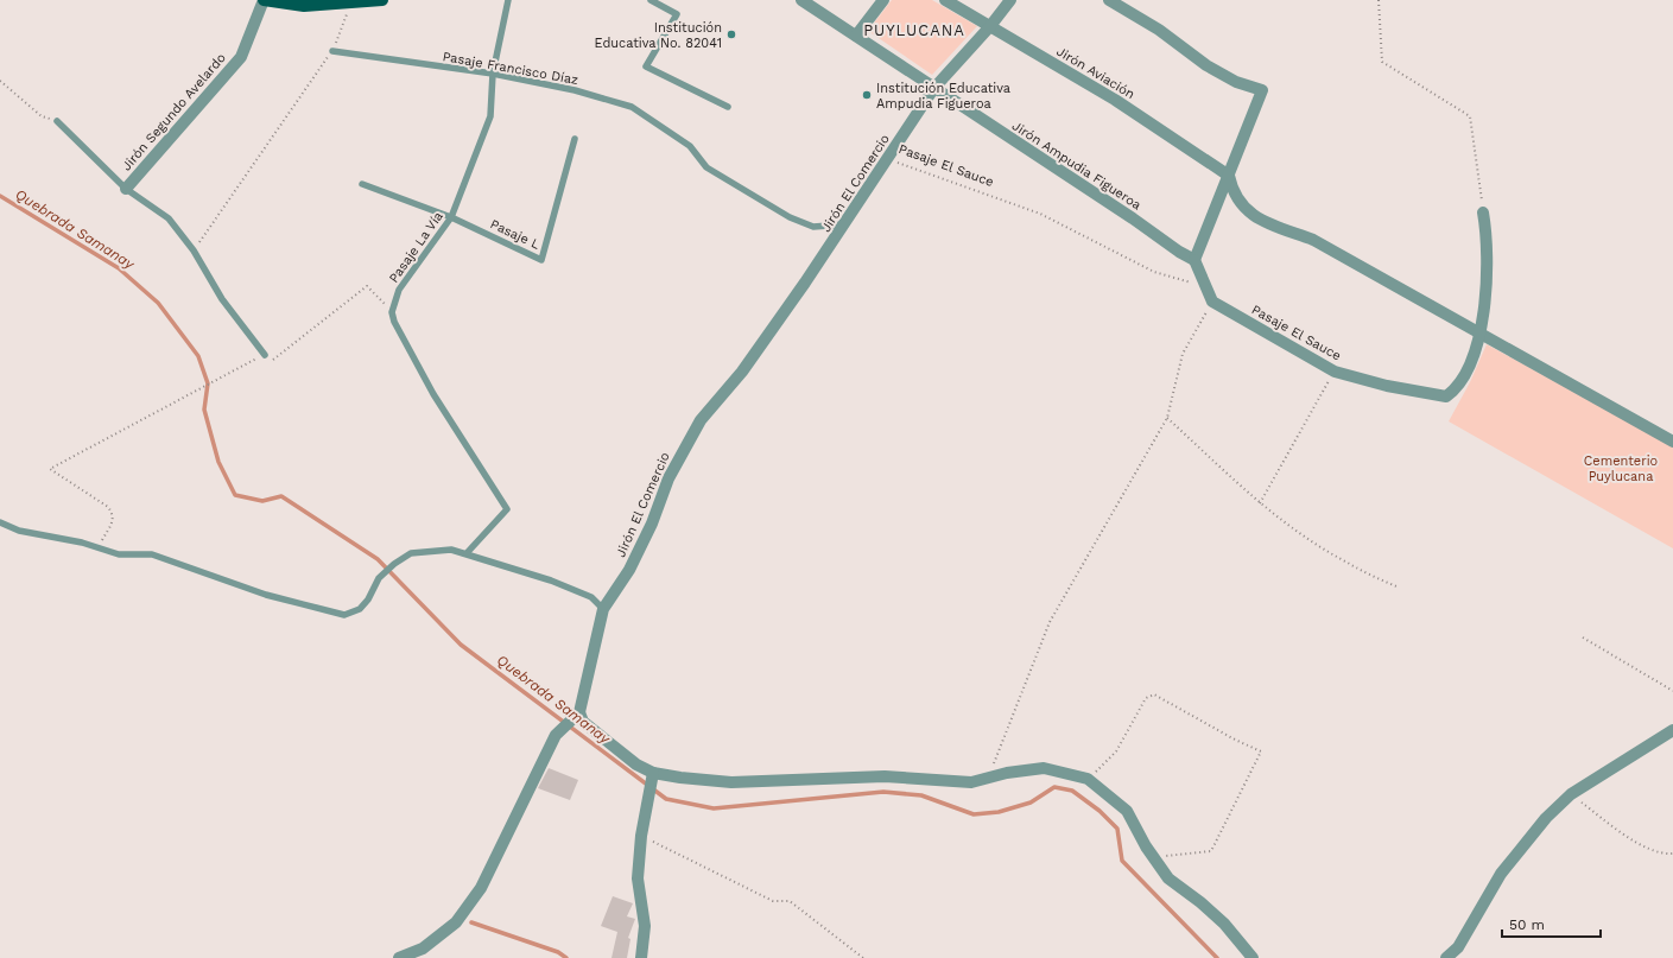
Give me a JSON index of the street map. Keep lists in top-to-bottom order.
{
  "streets": {
    "street": [
      "Jirón Aviación",
      "Jirón Segundo Avelardo",
      "Pasaje El Sauce",
      "Jirón Ampudia Figueroa",
      "Jirón El Comercio"
    ],
    "lane": ["Pasaje Francisco Díaz", "Pasaje L", "Pasaje La Vía"]
  },
  "crossings": [
    ["Pasaje Francisco Díaz", "Jirón El Comercio"],
    ["Pasaje Francisco Díaz", "Pasaje La Vía"],
    ["Jirón Aviación", "Jirón El Comercio"],
    ["Pasaje El Sauce", "Jirón El Comercio"],
    ["Jirón Ampudia Figueroa", "Jirón El Comercio"],
    ["Pasaje L", "Pasaje La Vía"]
  ],
  "districts": ["PUYLUCANA"],
  "water": ["Quebrada Samanay"],
  "parks": ["Cementerio Puylucana"],
  "places": ["Institución Educativa No. 82041", "Institución Educativa Ampudia Figueroa"],
  "scale_bar": "50 m"
}
